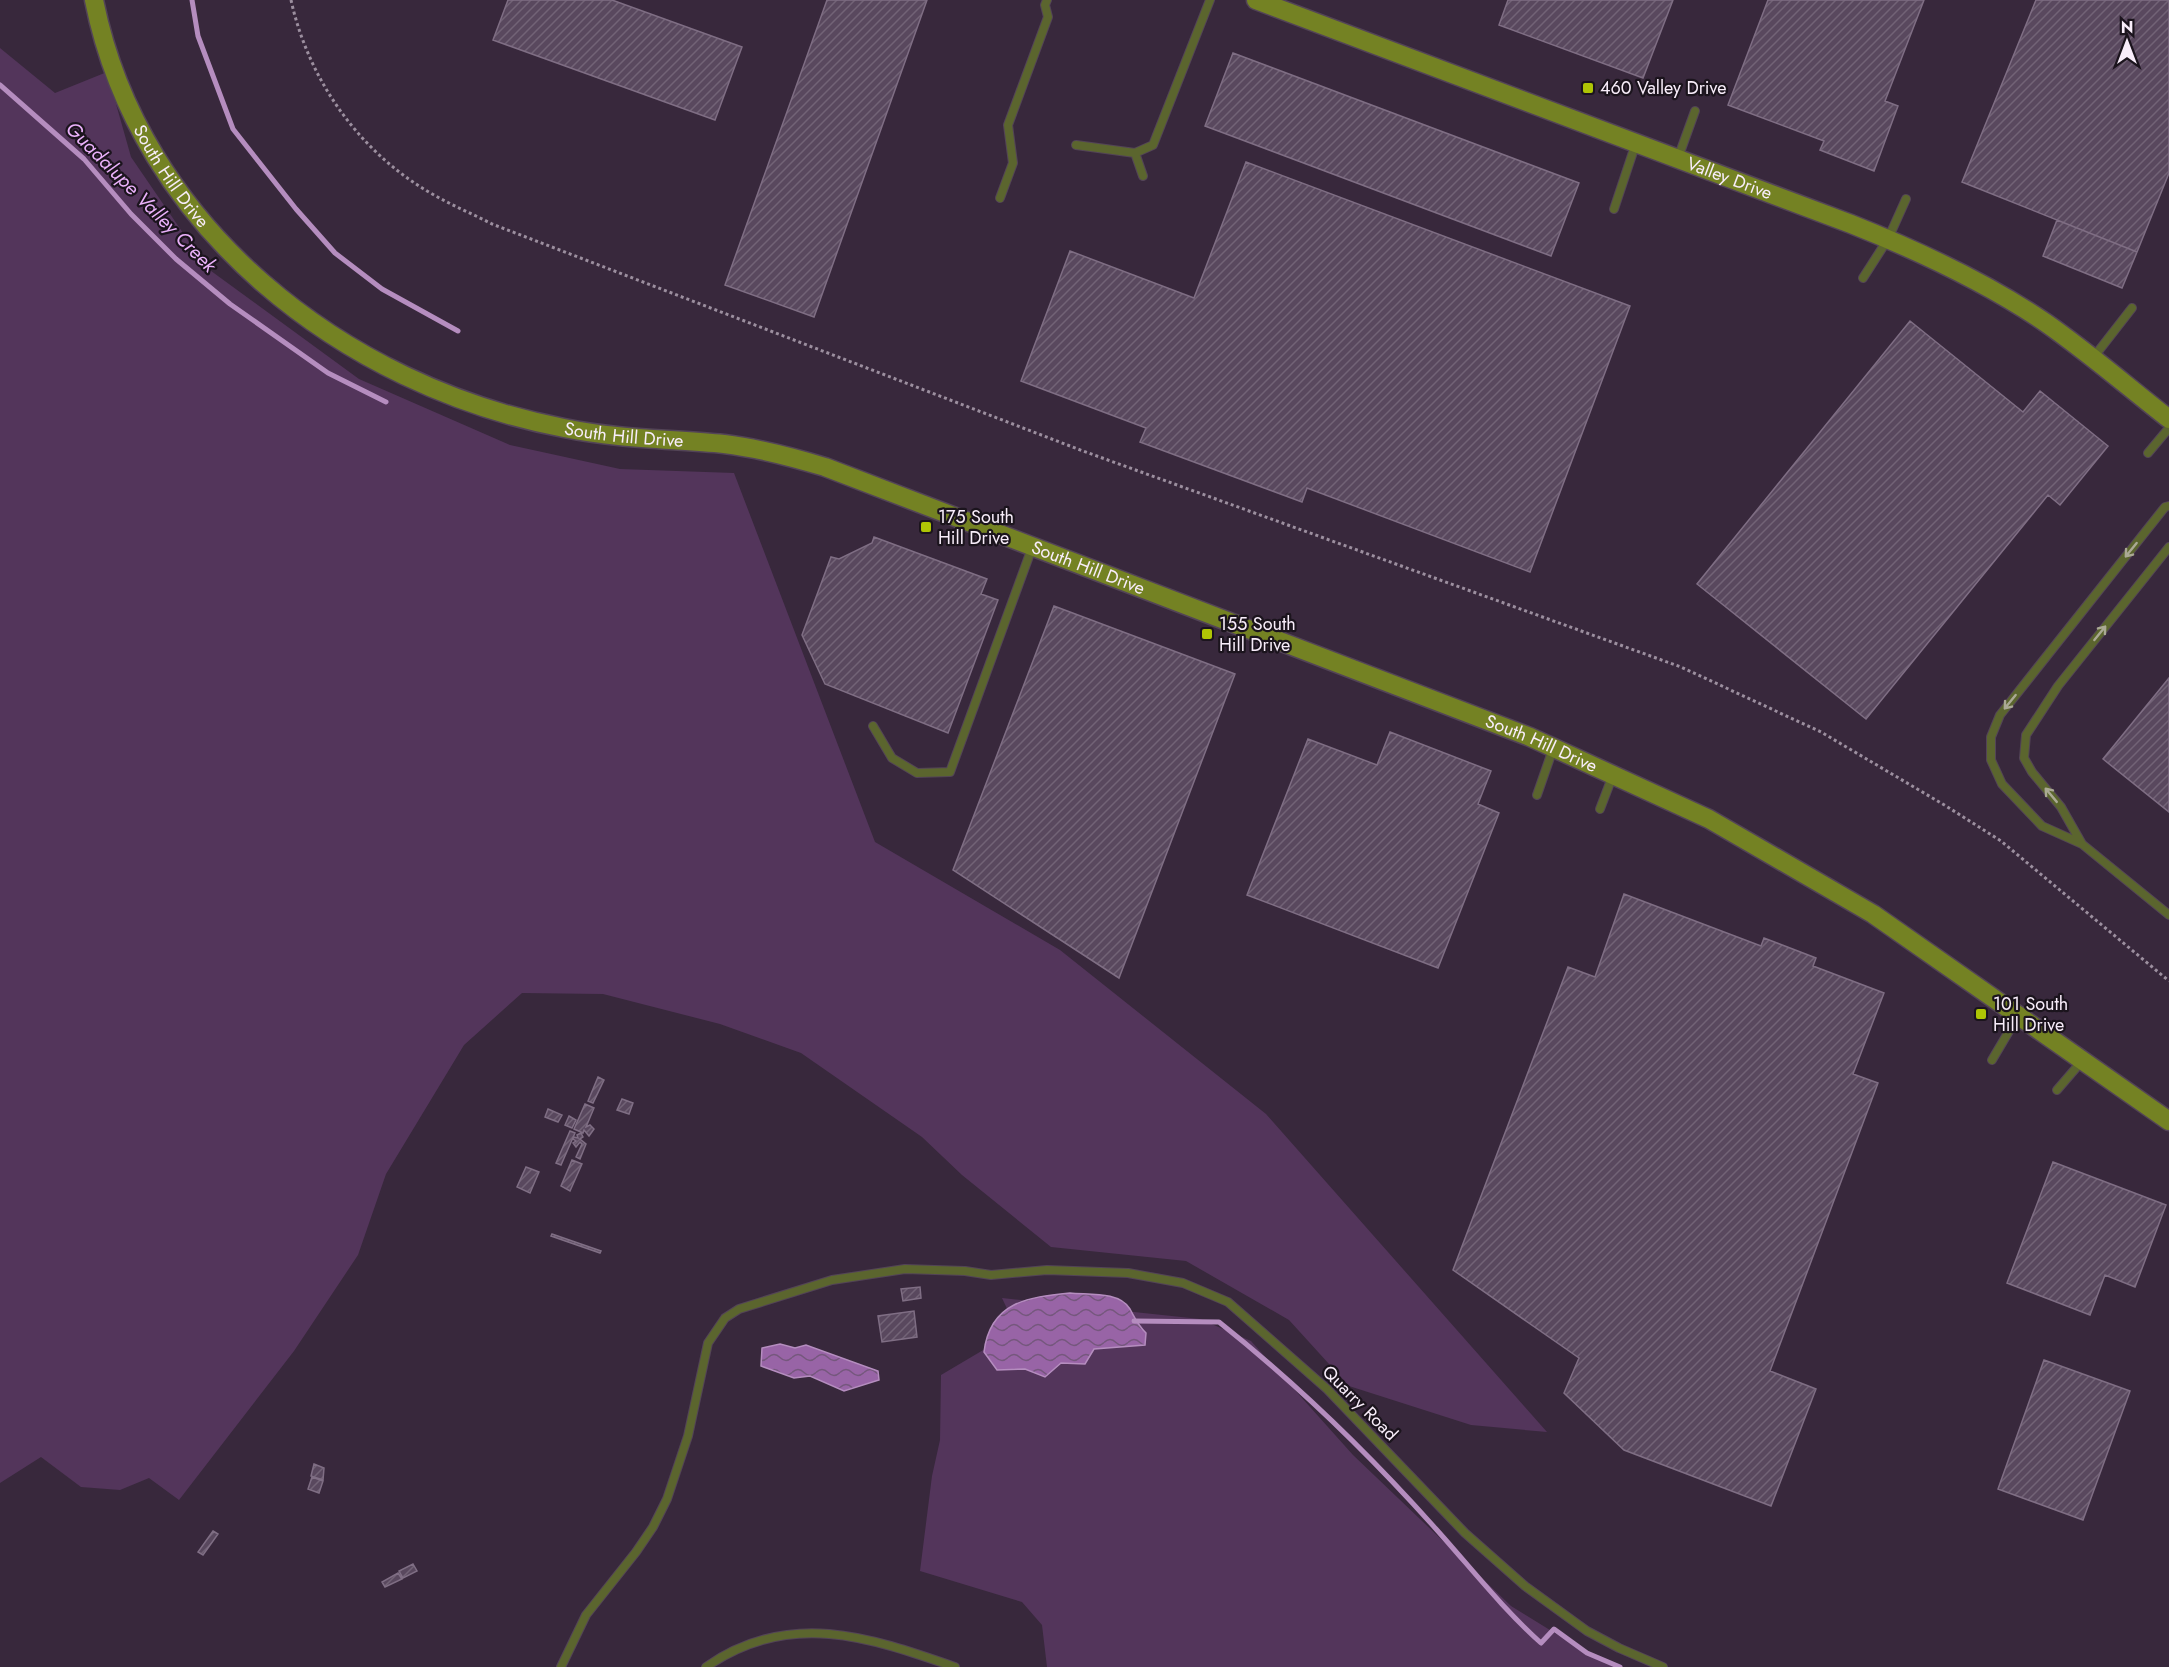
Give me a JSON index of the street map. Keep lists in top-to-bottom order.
{
  "streets": {
    "street": ["South Hill Drive", "Valley Drive"],
    "lane": ["Quarry Road"]
  },
  "water": ["Guadalupe Valley Creek"],
  "places": {
    "transit": [
      "460 Valley Drive",
      "175 South Hill Drive",
      "155 South Hill Drive",
      "101 South Hill Drive"
    ]
  },
  "north": "top"
}
